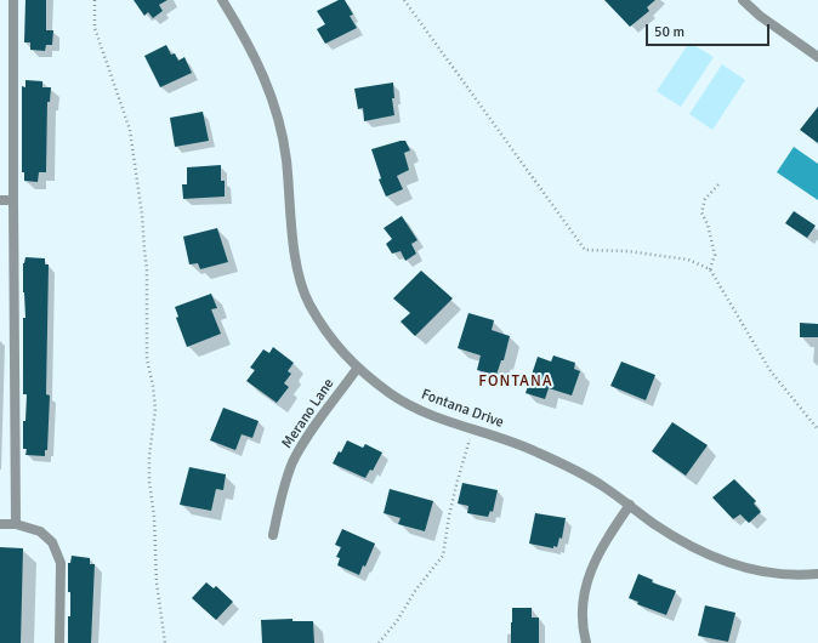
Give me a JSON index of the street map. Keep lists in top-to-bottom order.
{
  "streets": {
    "street": ["Fontana Drive", "Merano Lane"]
  },
  "crossings": [
    ["Fontana Drive", "Merano Lane"]
  ],
  "districts": ["FONTANA"],
  "scale_bar": "50 m"
}
